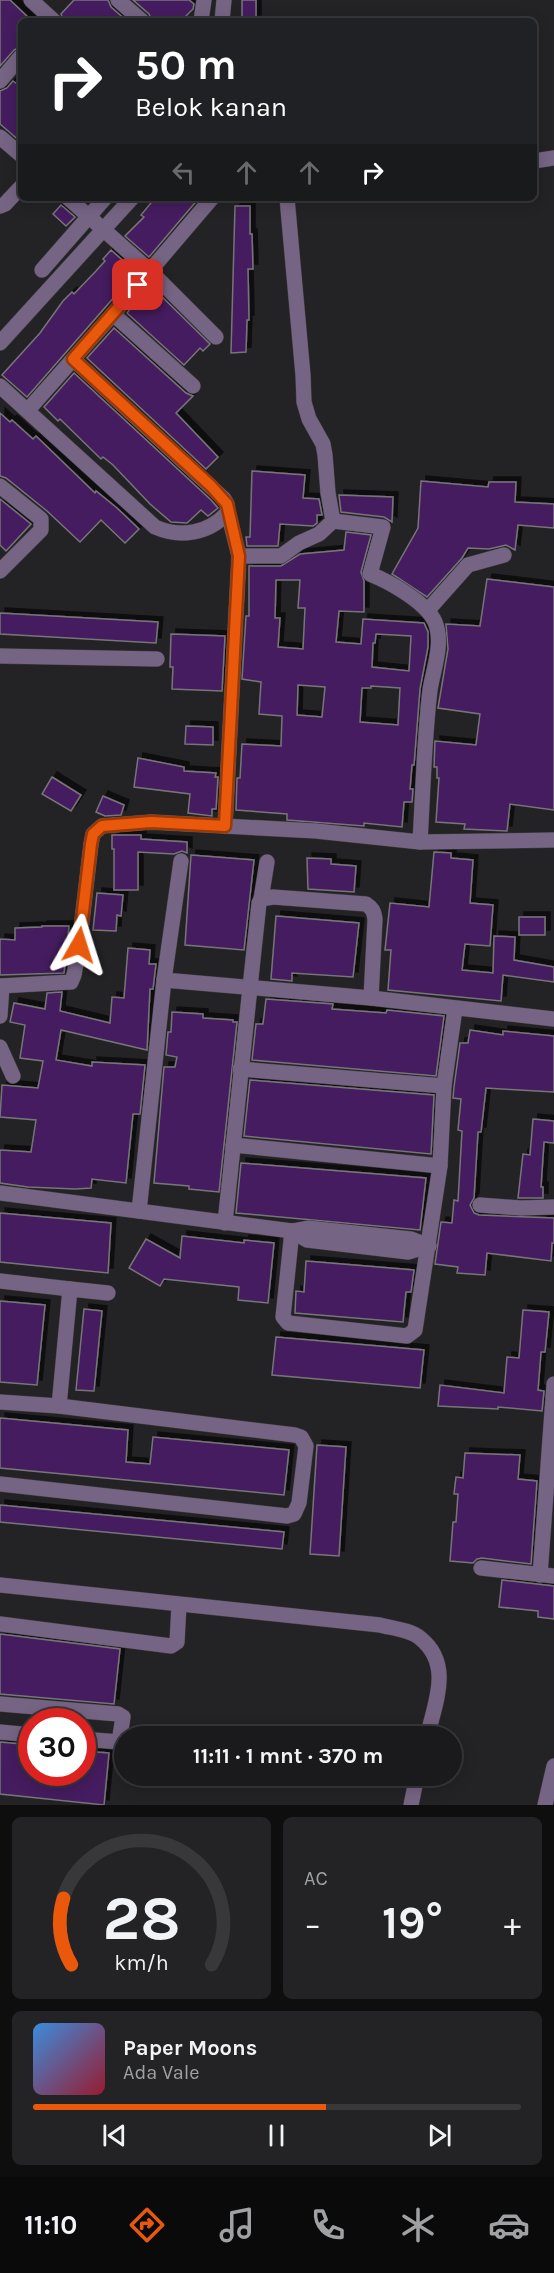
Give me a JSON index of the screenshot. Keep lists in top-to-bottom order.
{
  "page": {
    "turn": ["50 m", "Belok kanan"],
    "limit": "30",
    "trip": "11:11 · 1 mnt · 370 m",
    "tile": "AC",
    "heat": ["−", "19°", "+"],
    "song": ["Paper Moons", "Ada Vale"],
    "tabs": "11:10",
    "gauge": ["28", "km/h"]
  }
}
